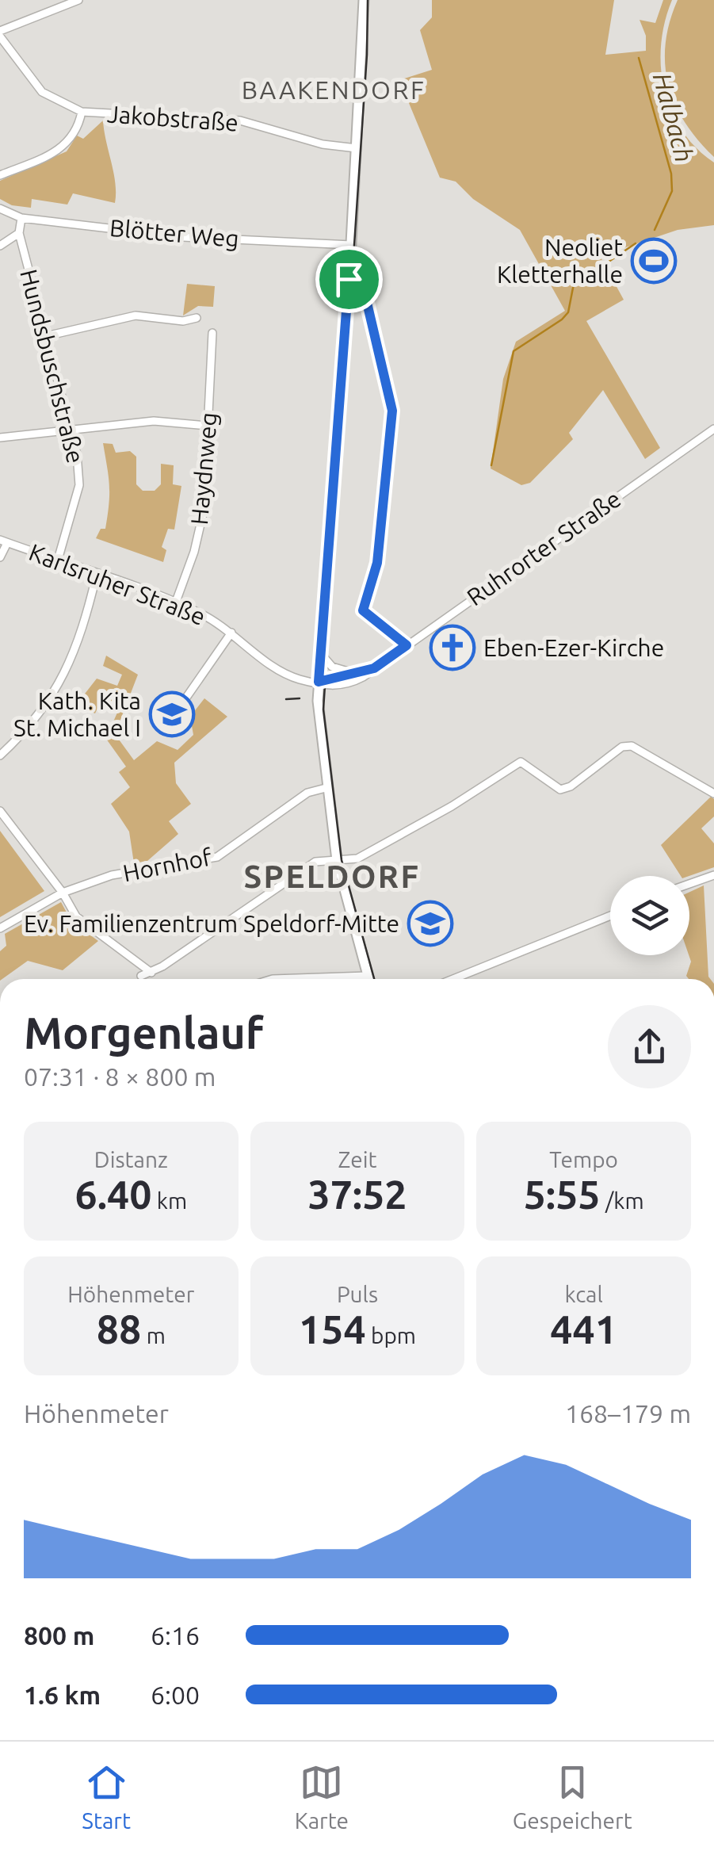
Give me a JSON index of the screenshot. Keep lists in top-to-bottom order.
{
  "streets": {
    "street": [
      "Jakobstraße",
      "Blötter Weg",
      "Hundsbuschstraße",
      "Haydnweg",
      "Ruhrorter Straße",
      "Karlsruher Straße",
      "Hornhof"
    ]
  },
  "crossings": [
    ["Blötter Weg", "Hundsbuschstraße"],
    ["Hundsbuschstraße", "Karlsruher Straße"],
    ["Haydnweg", "Karlsruher Straße"],
    ["Ruhrorter Straße", "Karlsruher Straße"]
  ],
  "districts": ["BAAKENDORF", "SPELDORF"],
  "water": ["Halbach"],
  "places": {
    "sports": ["Neoliet Kletterhalle"],
    "church": ["Eben-Ezer-Kirche"],
    "school or university": ["Kath. Kita St. Michael I", "Ev. Familienzentrum Speldorf-Mitte"]
  },
  "page": {
    "heading": ["Morgenlauf", "07:31 · 8 × 800 m"],
    "stats": [
      ["Distanz", "6.40 km"],
      ["Zeit", "37:52"],
      ["Tempo", "5:55 /km"],
      ["Höhenmeter", "88 m"],
      ["Puls", "154 bpm"],
      ["kcal", "441"]
    ],
    "chart": ["Höhenmeter", "168–179 m"],
    "list": [
      {
        "name": "800 m",
        "note": "6:16"
      },
      {
        "name": "1.6 km",
        "note": "6:00"
      }
    ],
    "tabs": ["Start", "Karte", "Gespeichert"]
  }
}
